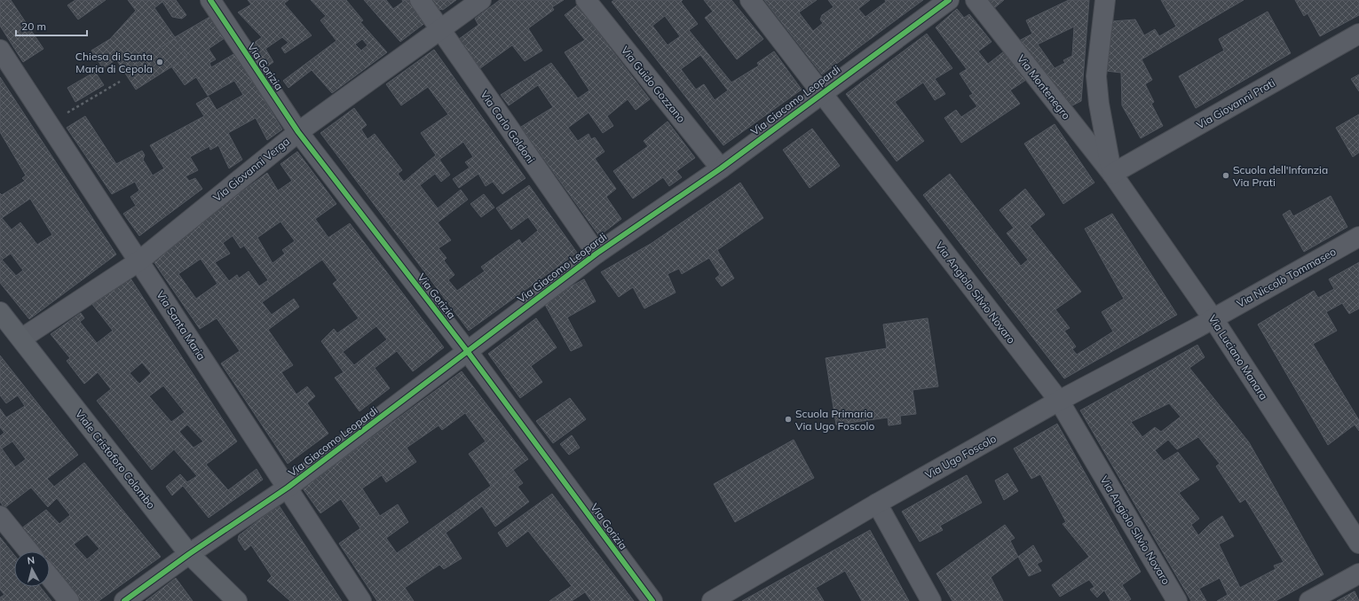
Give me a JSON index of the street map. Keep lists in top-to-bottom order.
{
  "streets": {
    "main road": ["Viale Cristoforo Colombo"],
    "street": [
      "Via Gorizia",
      "Via Guido Gozzano",
      "Via Montenegro",
      "Via Giacomo Leopardi",
      "Via Giovanni Prati",
      "Via Carlo Goldoni",
      "Via Giovanni Verga",
      "Via Niccolò Tommaseo",
      "Via Angiolo Silvio Novaro",
      "Via Santa Maria",
      "Via Luciano Manara",
      "Via Ugo Foscolo"
    ]
  },
  "crossings": [
    ["Via Gorizia", "Via Giacomo Leopardi"],
    ["Via Gorizia", "Via Giovanni Verga"],
    ["Via Guido Gozzano", "Via Giacomo Leopardi"],
    ["Via Montenegro", "Via Giovanni Prati"],
    ["Via Montenegro", "Via Luciano Manara"],
    ["Via Giacomo Leopardi", "Via Carlo Goldoni"],
    ["Via Giacomo Leopardi", "Via Angiolo Silvio Novaro"],
    ["Via Giacomo Leopardi", "Via Santa Maria"],
    ["Via Giacomo Leopardi", "Viale Cristoforo Colombo"],
    ["Via Giovanni Prati", "Via Luciano Manara"],
    ["Via Carlo Goldoni", "Via Giovanni Verga"],
    ["Via Giovanni Verga", "Via Santa Maria"],
    ["Via Giovanni Verga", "Viale Cristoforo Colombo"],
    ["Via Niccolò Tommaseo", "Via Luciano Manara"],
    ["Via Niccolò Tommaseo", "Via Ugo Foscolo"],
    ["Via Angiolo Silvio Novaro", "Via Ugo Foscolo"],
    ["Via Luciano Manara", "Via Ugo Foscolo"]
  ],
  "places": ["Chiesa di Santa Maria di Cepola", "Scuola dell'Infanzia Via Prati", "Scuola Primaria Via Ugo Foscolo"],
  "scale_bar": "20 m",
  "north": "top"
}
